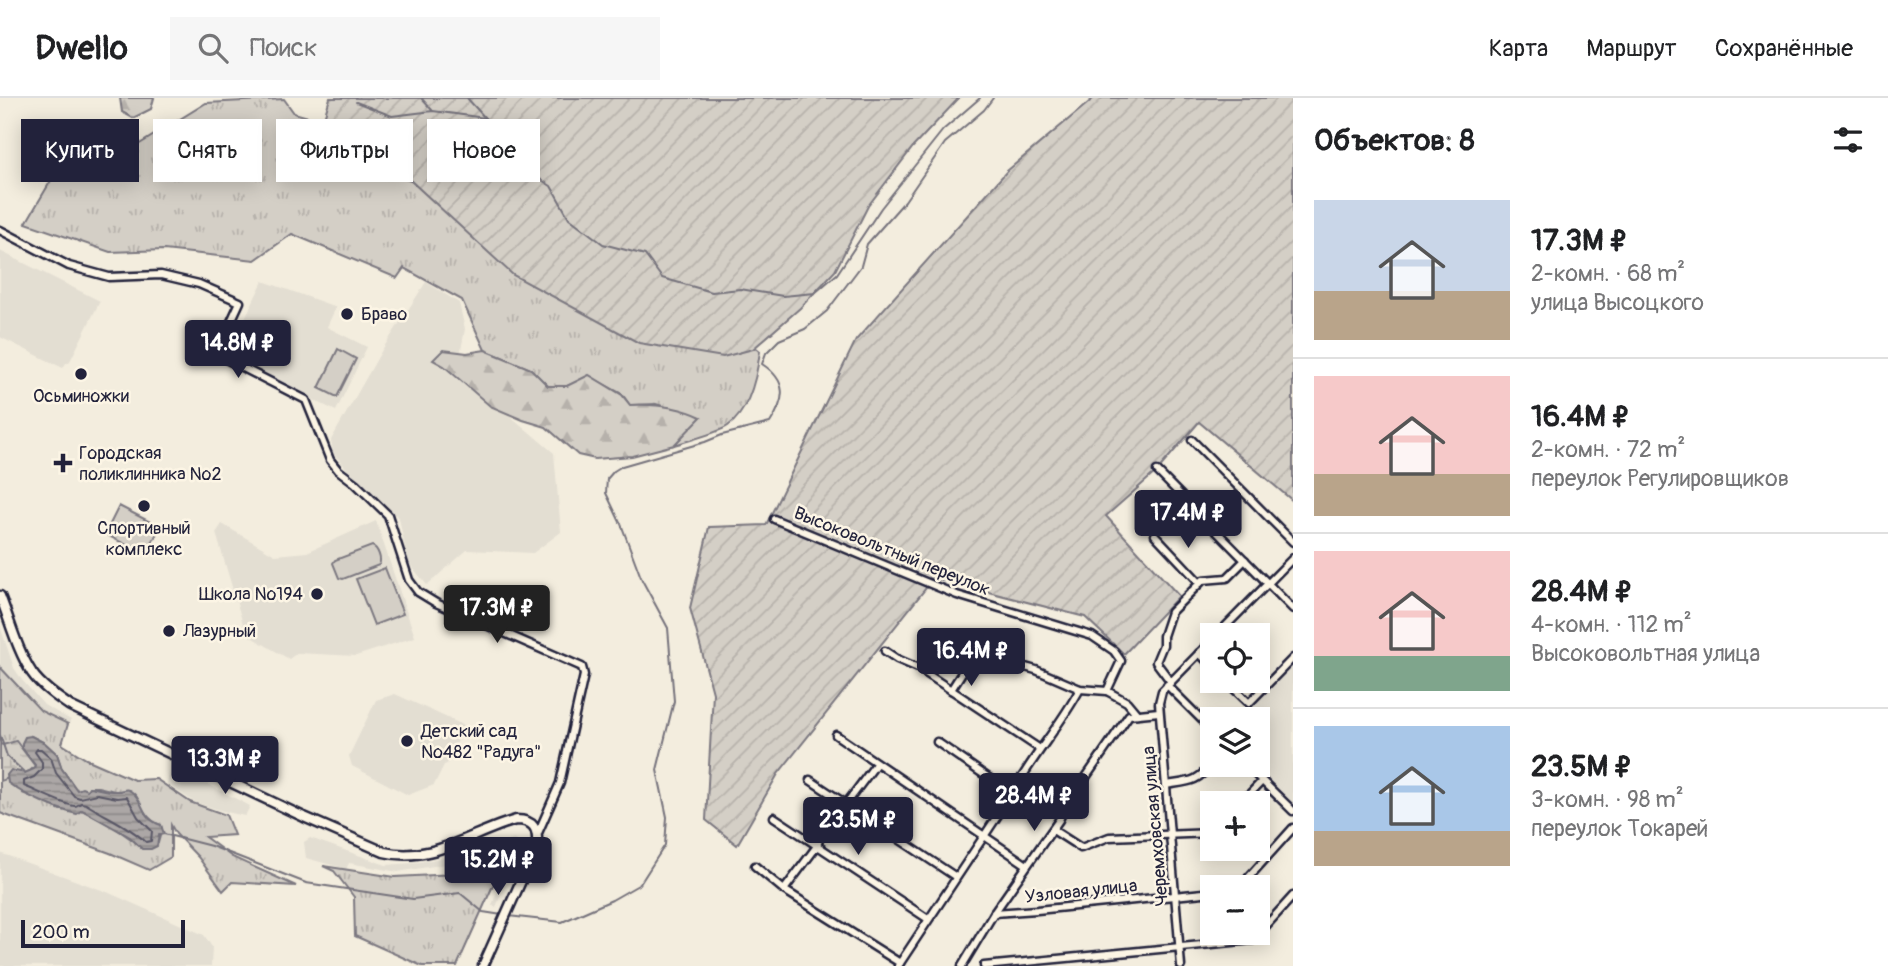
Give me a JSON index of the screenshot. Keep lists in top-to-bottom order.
{
  "streets": {
    "street": ["Высоковольтный переулок", "Черемховская улица", "Узловая улица"]
  },
  "crossings": [
    ["Черемховская улица", "Узловая улица"]
  ],
  "places": {
    "other": [
      "Браво",
      "Осьминожки",
      "Спортивный комплекс",
      "Школа №194",
      "Лазурный",
      "Детский сад №482 \"Радуга\""
    ],
    "health": ["Городская поликлинника №2"]
  },
  "scale_bar": "200 m",
  "page": {
    "header": "Dwello",
    "search": "Поиск",
    "nav": ["Карта", "Маршрут", "Сохранённые"],
    "heading": "Объектов: 8",
    "chip": [
      "Купить",
      "Снять",
      "Фильтры",
      "Новое"
    ],
    "list": [
      {
        "name": "17.3M ₽",
        "note": "2-комн. · 68 m² · улица Высоцкого"
      },
      {
        "name": "16.4M ₽",
        "note": "2-комн. · 72 m² · переулок Регулировщиков"
      },
      {
        "name": "28.4M ₽",
        "note": "4-комн. · 112 m² · Высоковольтная улица"
      },
      {
        "name": "23.5M ₽",
        "note": "3-комн. · 98 m² · переулок Токарей"
      }
    ],
    "price": [
      "14.8M ₽",
      "17.4M ₽",
      "17.3M ₽",
      "16.4M ₽",
      "13.3M ₽",
      "28.4M ₽",
      "23.5M ₽",
      "15.2M ₽"
    ],
    "map_buttons": ["+", "−"],
    "scale": "200 m"
  }
}
